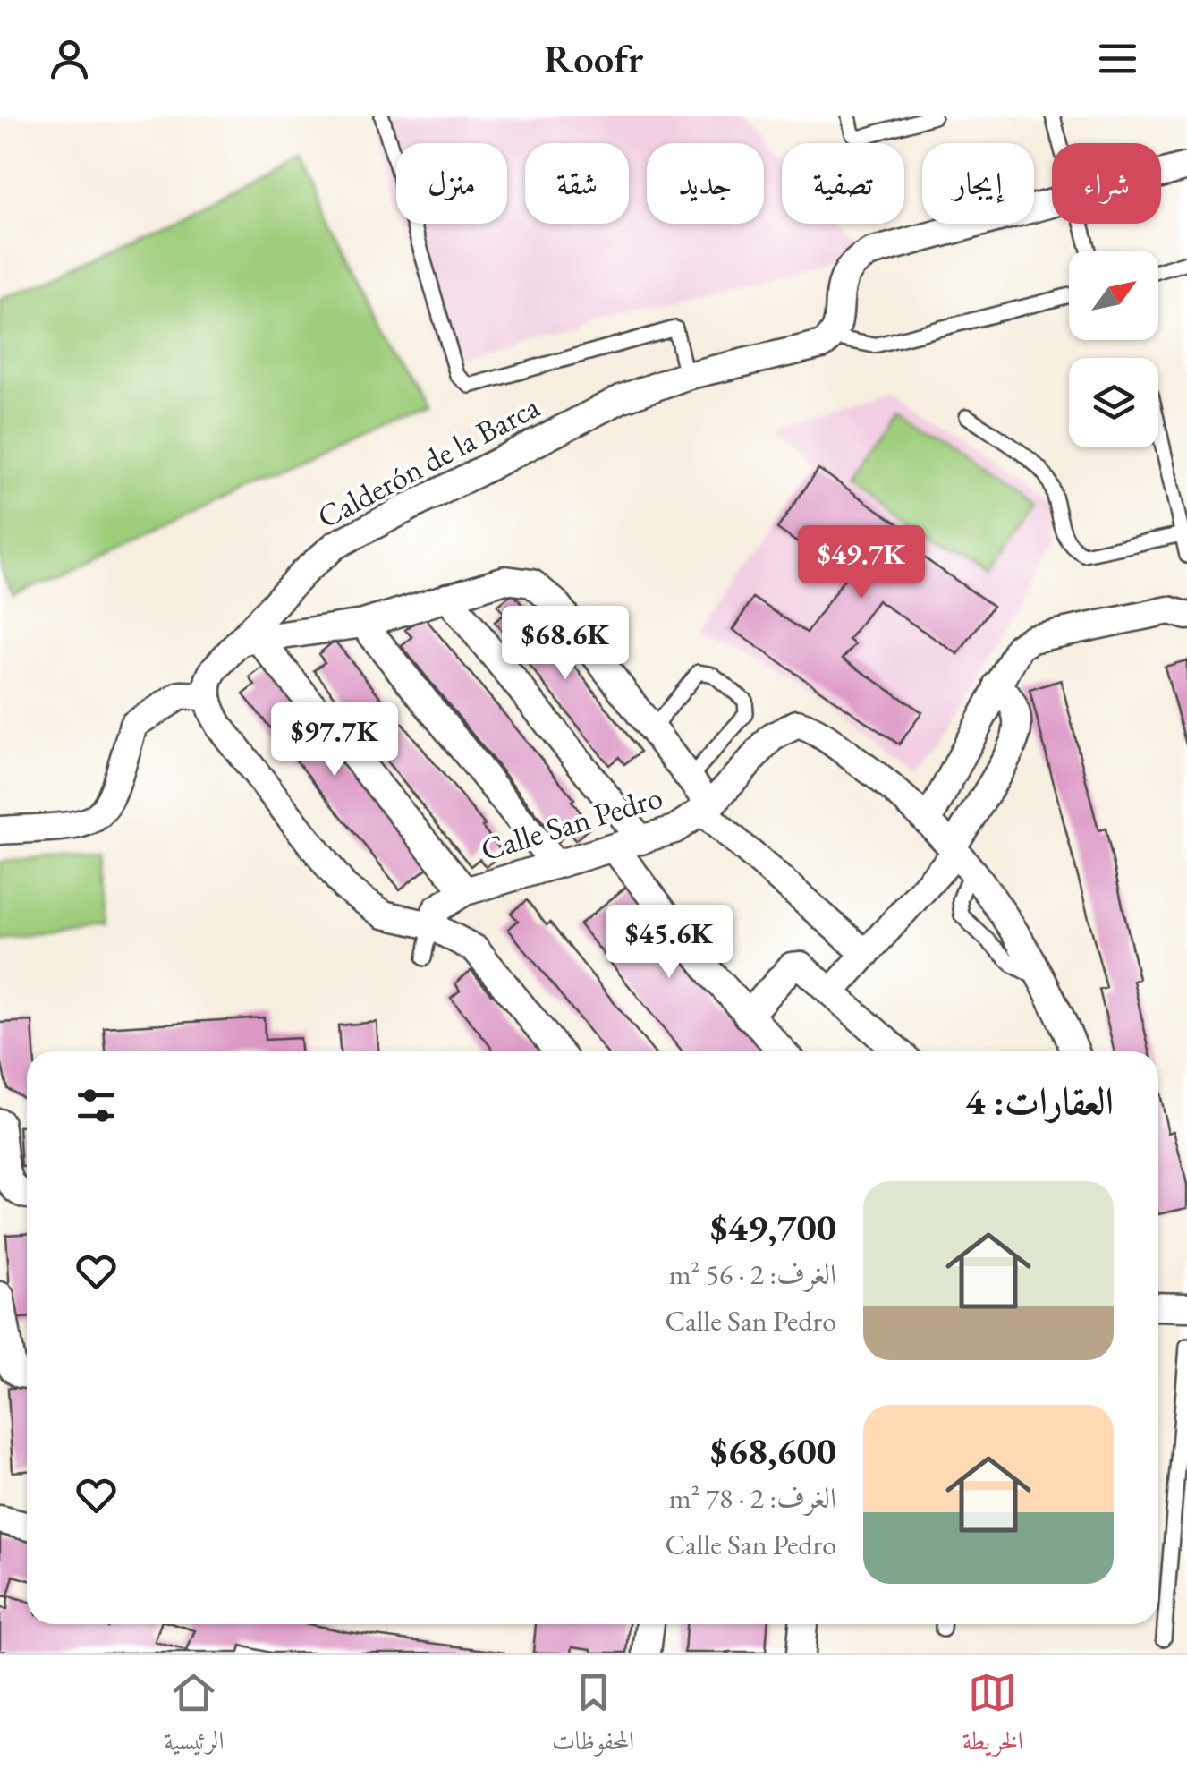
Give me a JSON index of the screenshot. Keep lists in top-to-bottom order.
{
  "streets": {
    "street": ["Calderón de la Barca", "Calle San Pedro"]
  },
  "north": "top right",
  "page": {
    "header": "Roofr",
    "chip": [
      "شراء",
      "إيجار",
      "تصفية",
      "جديد",
      "شقة",
      "منزل"
    ],
    "price": [
      "$49.7K",
      "$68.6K",
      "$97.7K",
      "$45.6K"
    ],
    "heading": "العقارات: 4",
    "list": [
      {
        "name": "$49,700",
        "note": "الغرف: 2 · 56 m² · Calle San Pedro"
      },
      {
        "name": "$68,600",
        "note": "الغرف: 2 · 78 m² · Calle San Pedro"
      }
    ],
    "tabs": ["الخريطة", "المحفوظات", "الرئيسية"]
  }
}
